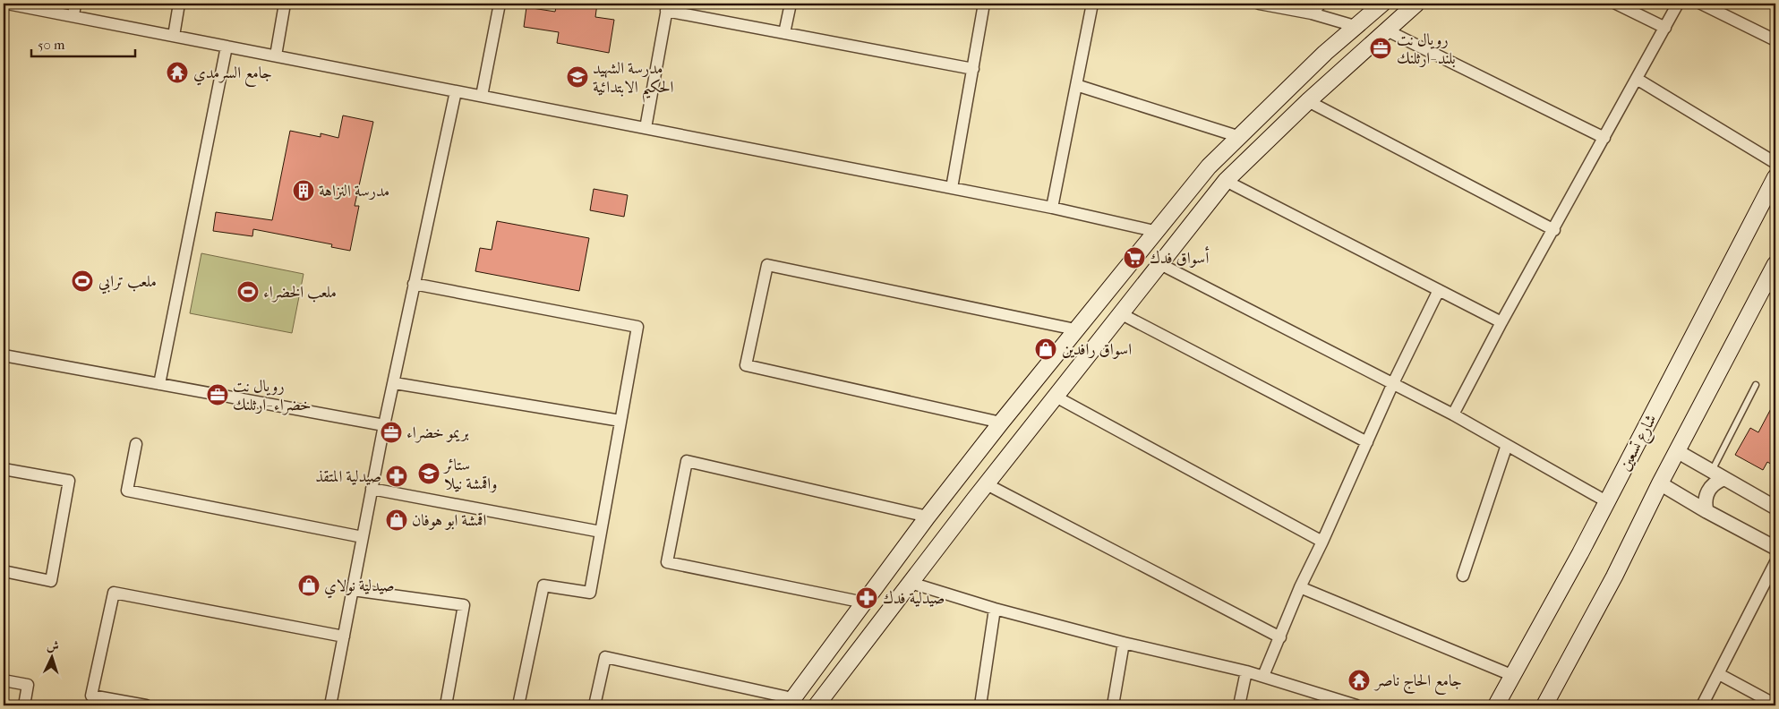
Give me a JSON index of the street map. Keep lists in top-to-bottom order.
{
  "streets": {
    "main road": ["شارع تسعين"]
  },
  "places": {
    "office": ["رويال نت بلند -ارثلنك", "رويال نت خضراء -ارثلنك", "بريمو خضراء"],
    "temple": ["جامع السرمدي", "جامع الحاج ناصر"],
    "school or university": ["مدرسة الشهيد الحكيم الابتدائية", "ستائر واقمشة نيلا"],
    "building": ["مدرسة النزاهة"],
    "supermarket": ["أسواق فدك"],
    "sports": ["ملعب ترابي", "ملعب الخضراء"],
    "shop": ["اسواق رافدين", "اقمشة ابو هوفان", "صيدلية نولاي"],
    "pharmacy": ["صيدلية المتقذ", "صيدلية فدك"]
  },
  "scale_bar": "50 m",
  "north": "top"
}
